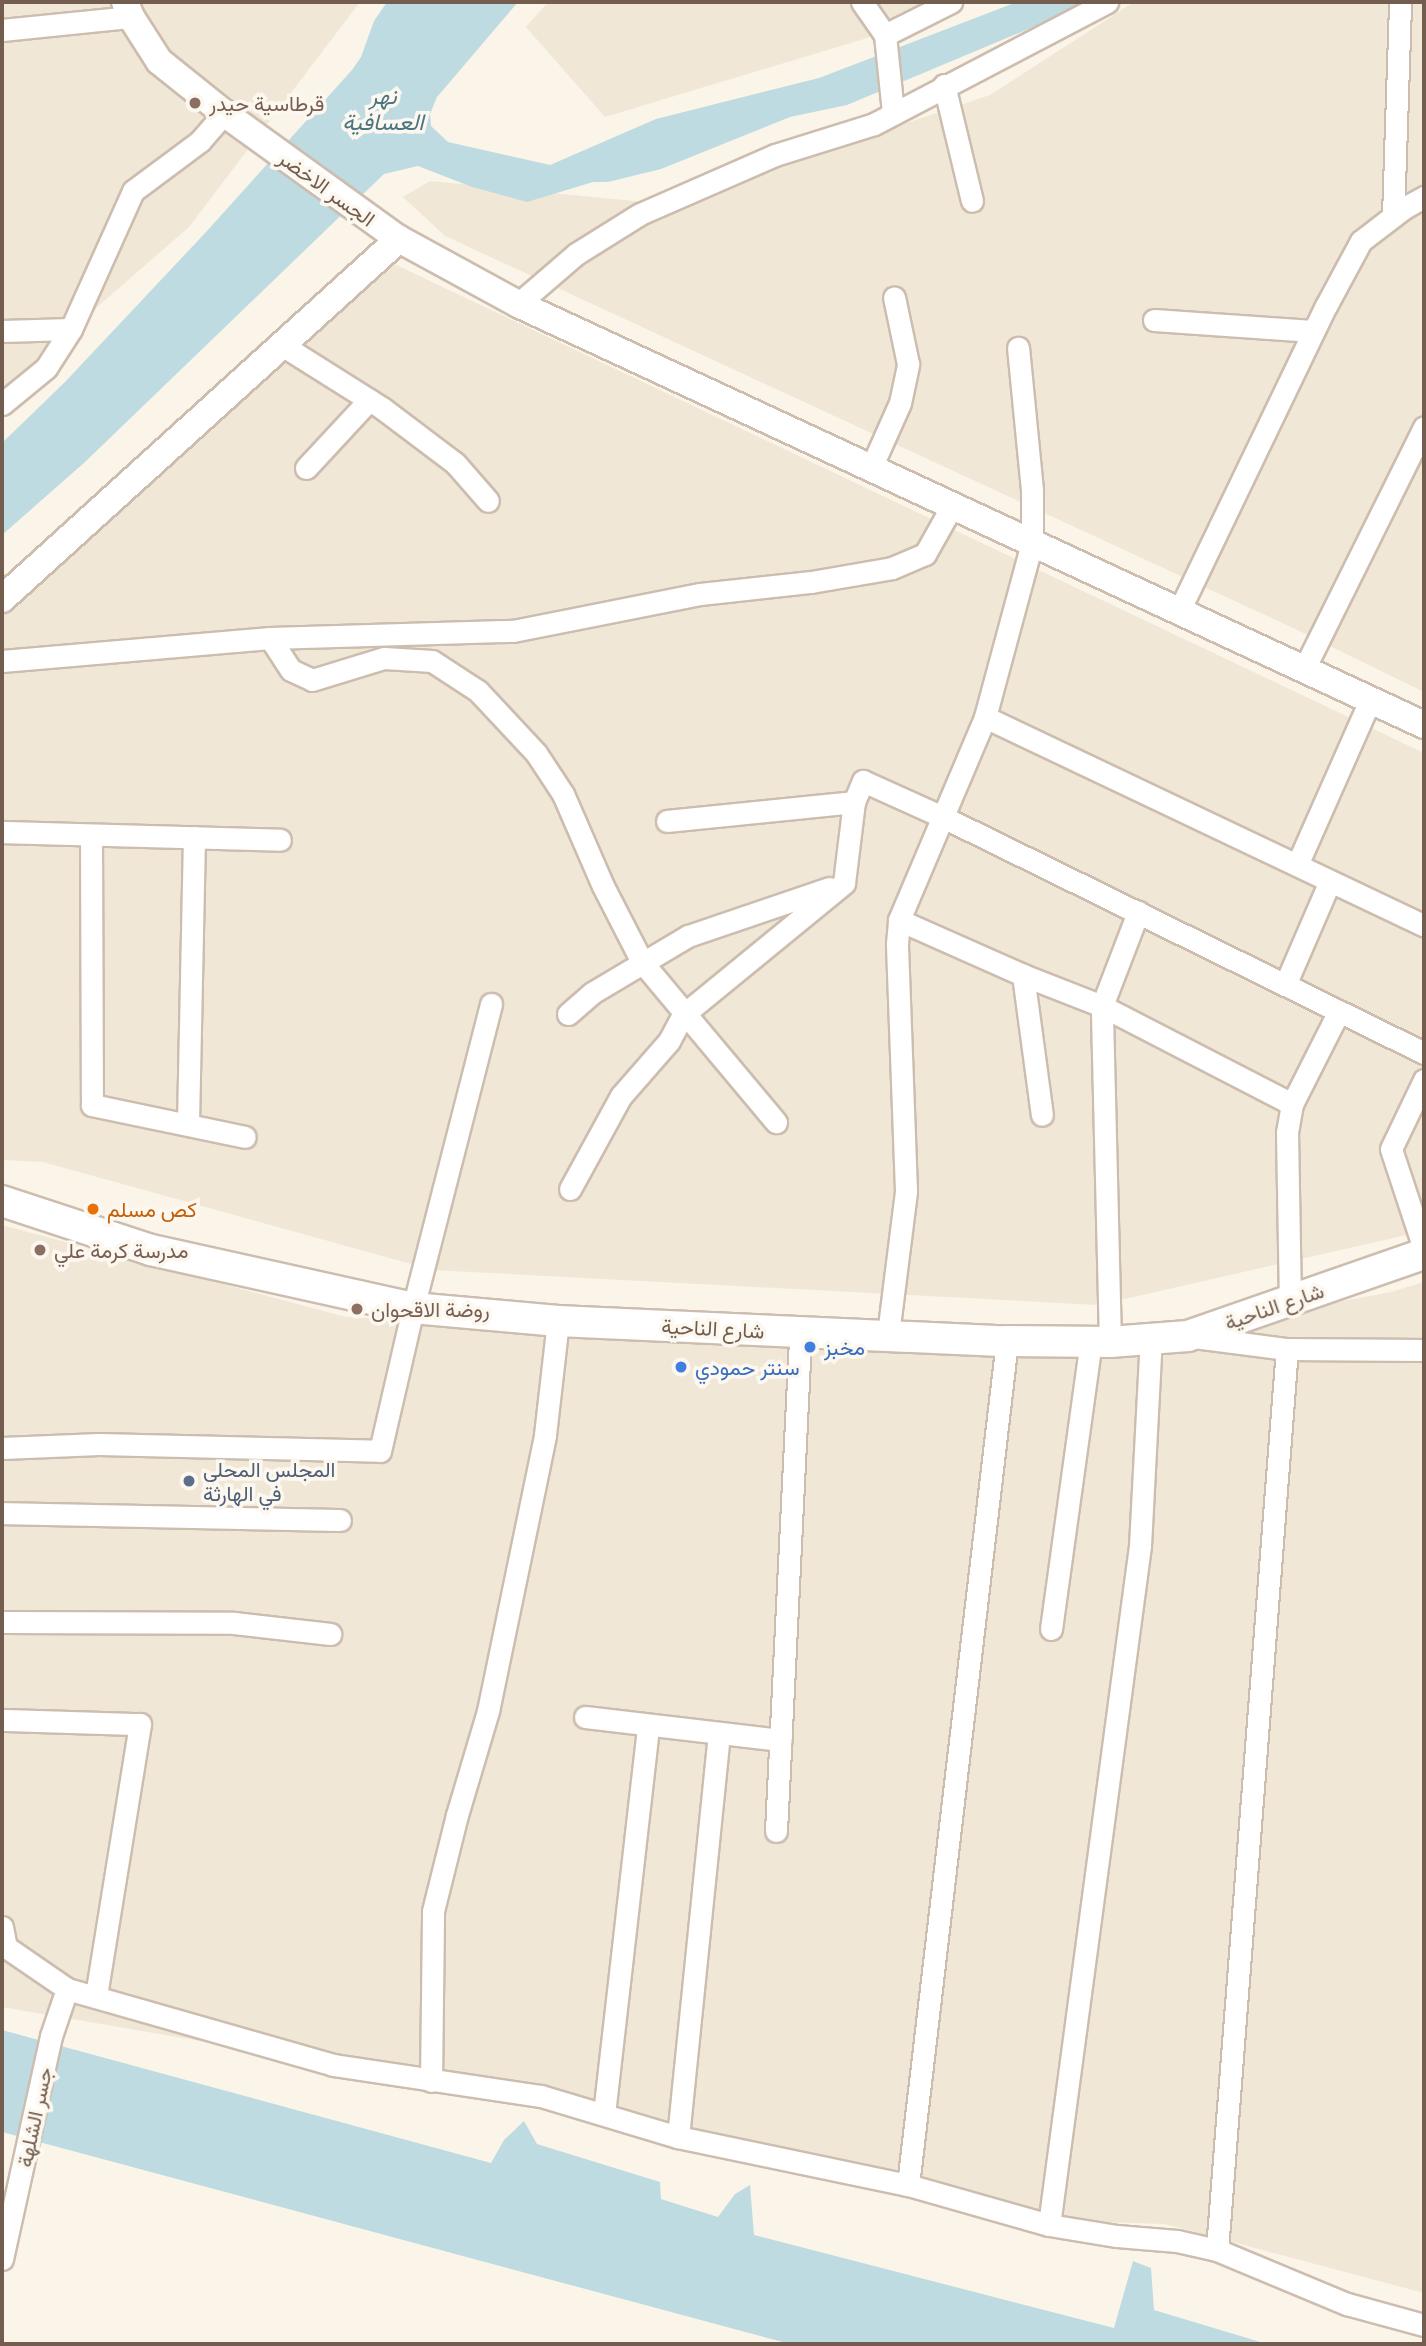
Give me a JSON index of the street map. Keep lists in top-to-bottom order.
{
  "streets": {
    "main road": ["شارع الناحية"],
    "street": ["الجسر الاخضر", "جسر الشلهة"]
  },
  "water": ["نهر العسافية"],
  "places": [
    "قرطاسية حيدر",
    "كص مسلم",
    "مدرسة كرمة علي",
    "روضة الاقحوان",
    "مخبز",
    "سنتر حمودي",
    "المجلس المحلي في الهارثة"
  ]
}
